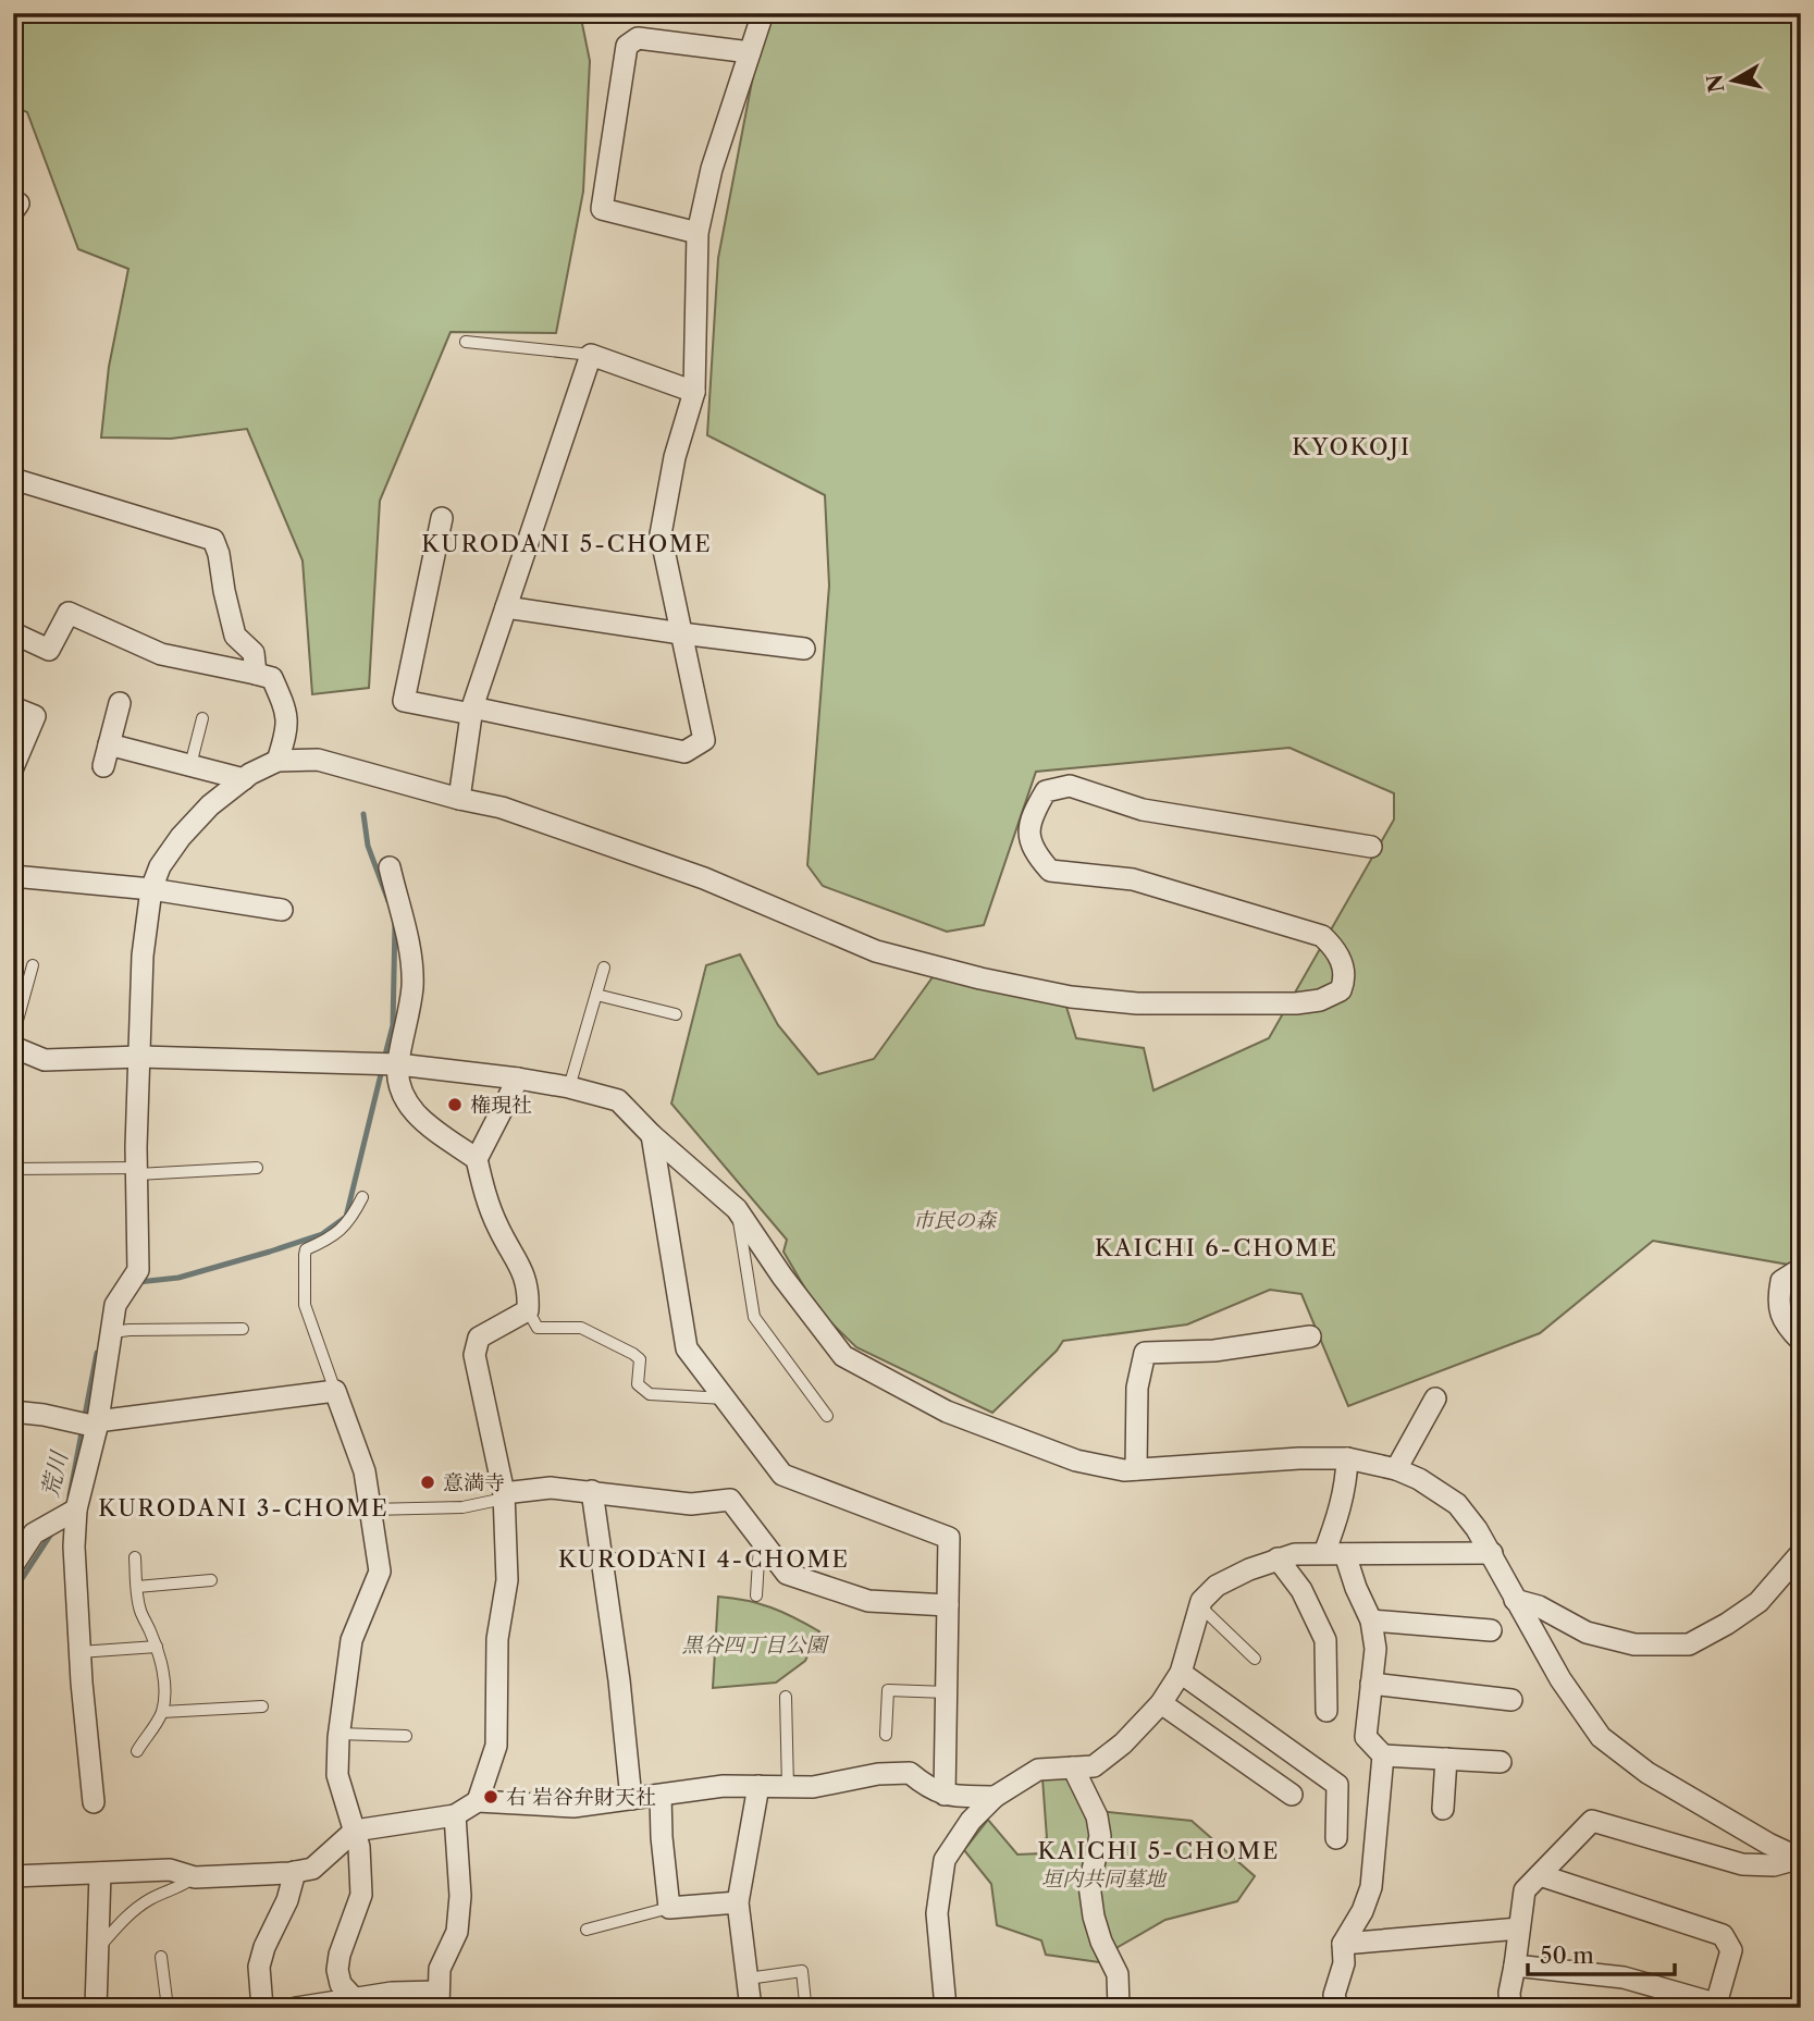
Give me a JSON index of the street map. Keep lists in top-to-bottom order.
{
  "districts": [
    "KYOKOJI",
    "KURODANI 5-CHOME",
    "KAICHI 6-CHOME",
    "KURODANI 3-CHOME",
    "KURODANI 4-CHOME",
    "KAICHI 5-CHOME"
  ],
  "water": ["荒川"],
  "parks": ["市民の森", "黒谷四丁目公園", "垣内共同墓地"],
  "places": ["権現社", "意満寺", "右 岩谷弁財天社"],
  "scale_bar": "50 m",
  "north": "left"
}
